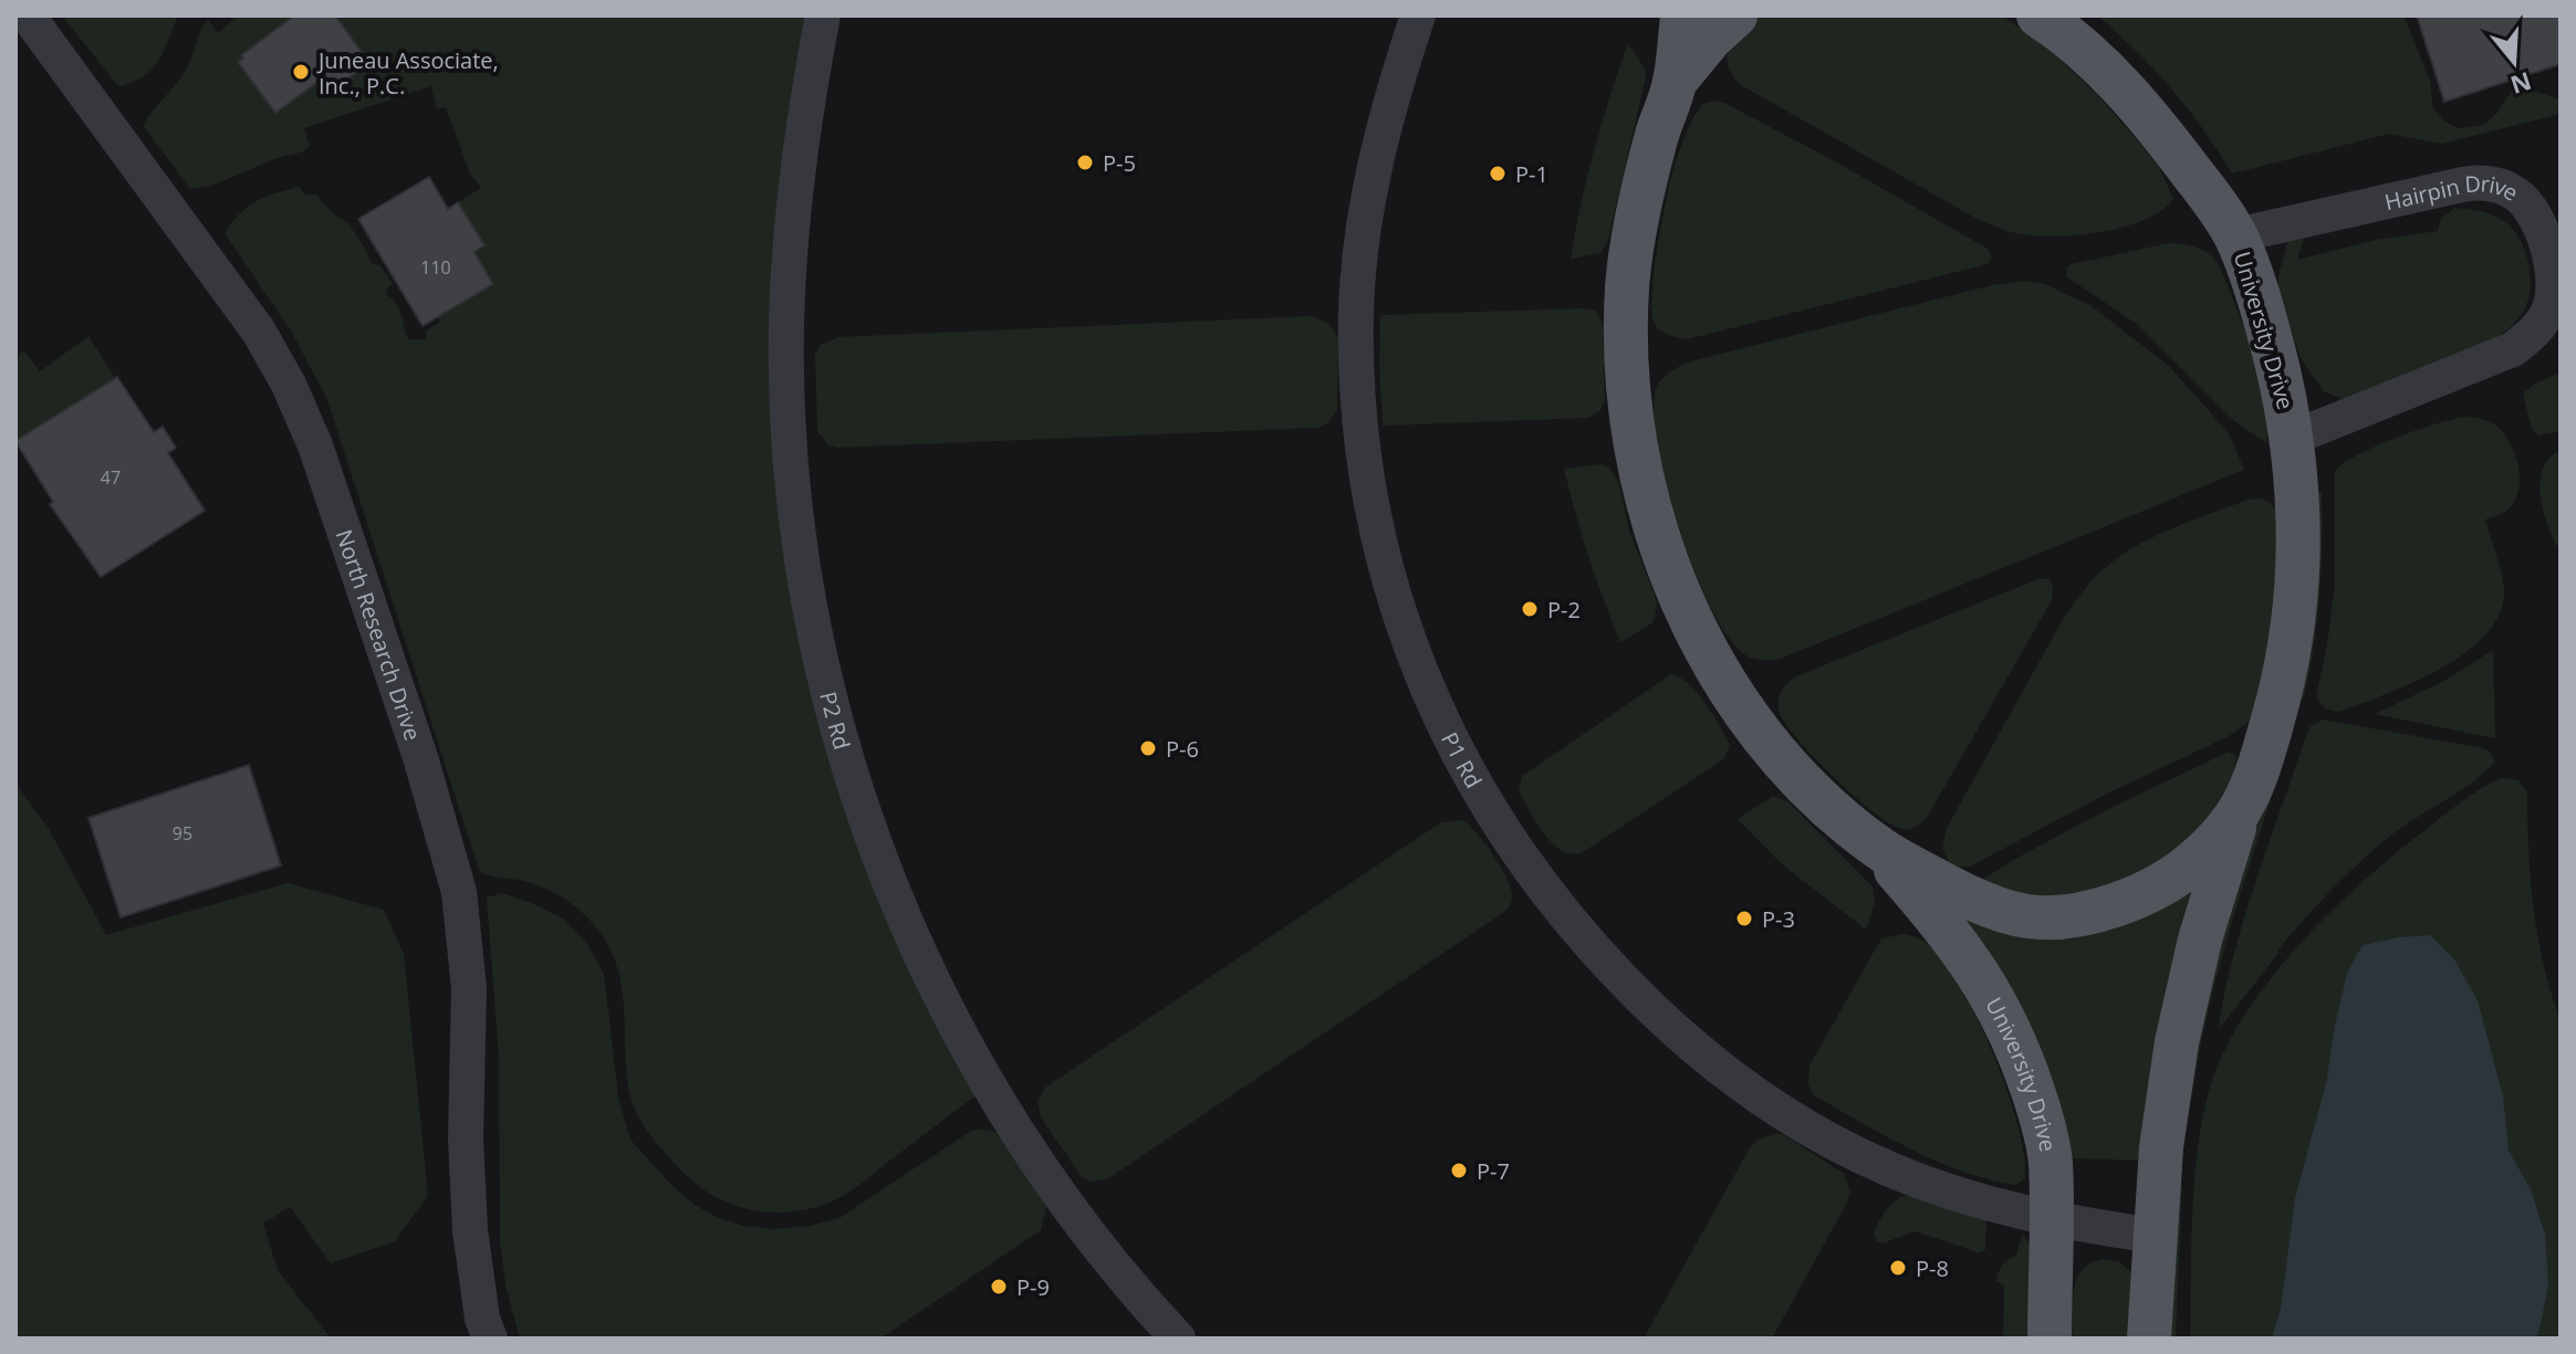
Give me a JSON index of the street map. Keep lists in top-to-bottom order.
{
  "streets": {
    "main road": ["University Drive"],
    "street": [
      "Hairpin Drive",
      "North Research Drive",
      "P2 Rd",
      "P1 Rd"
    ]
  },
  "crossings": [
    ["Hairpin Drive", "University Drive"],
    ["University Drive", "P1 Rd"]
  ],
  "places": [
    "Juneau Associate, Inc., P.C.",
    "P-5",
    "P-1",
    "P-2",
    "P-6",
    "P-3",
    "P-7",
    "P-8",
    "P-9"
  ],
  "house_numbers": ["110", "47", "95"],
  "north": "bottom"
}
